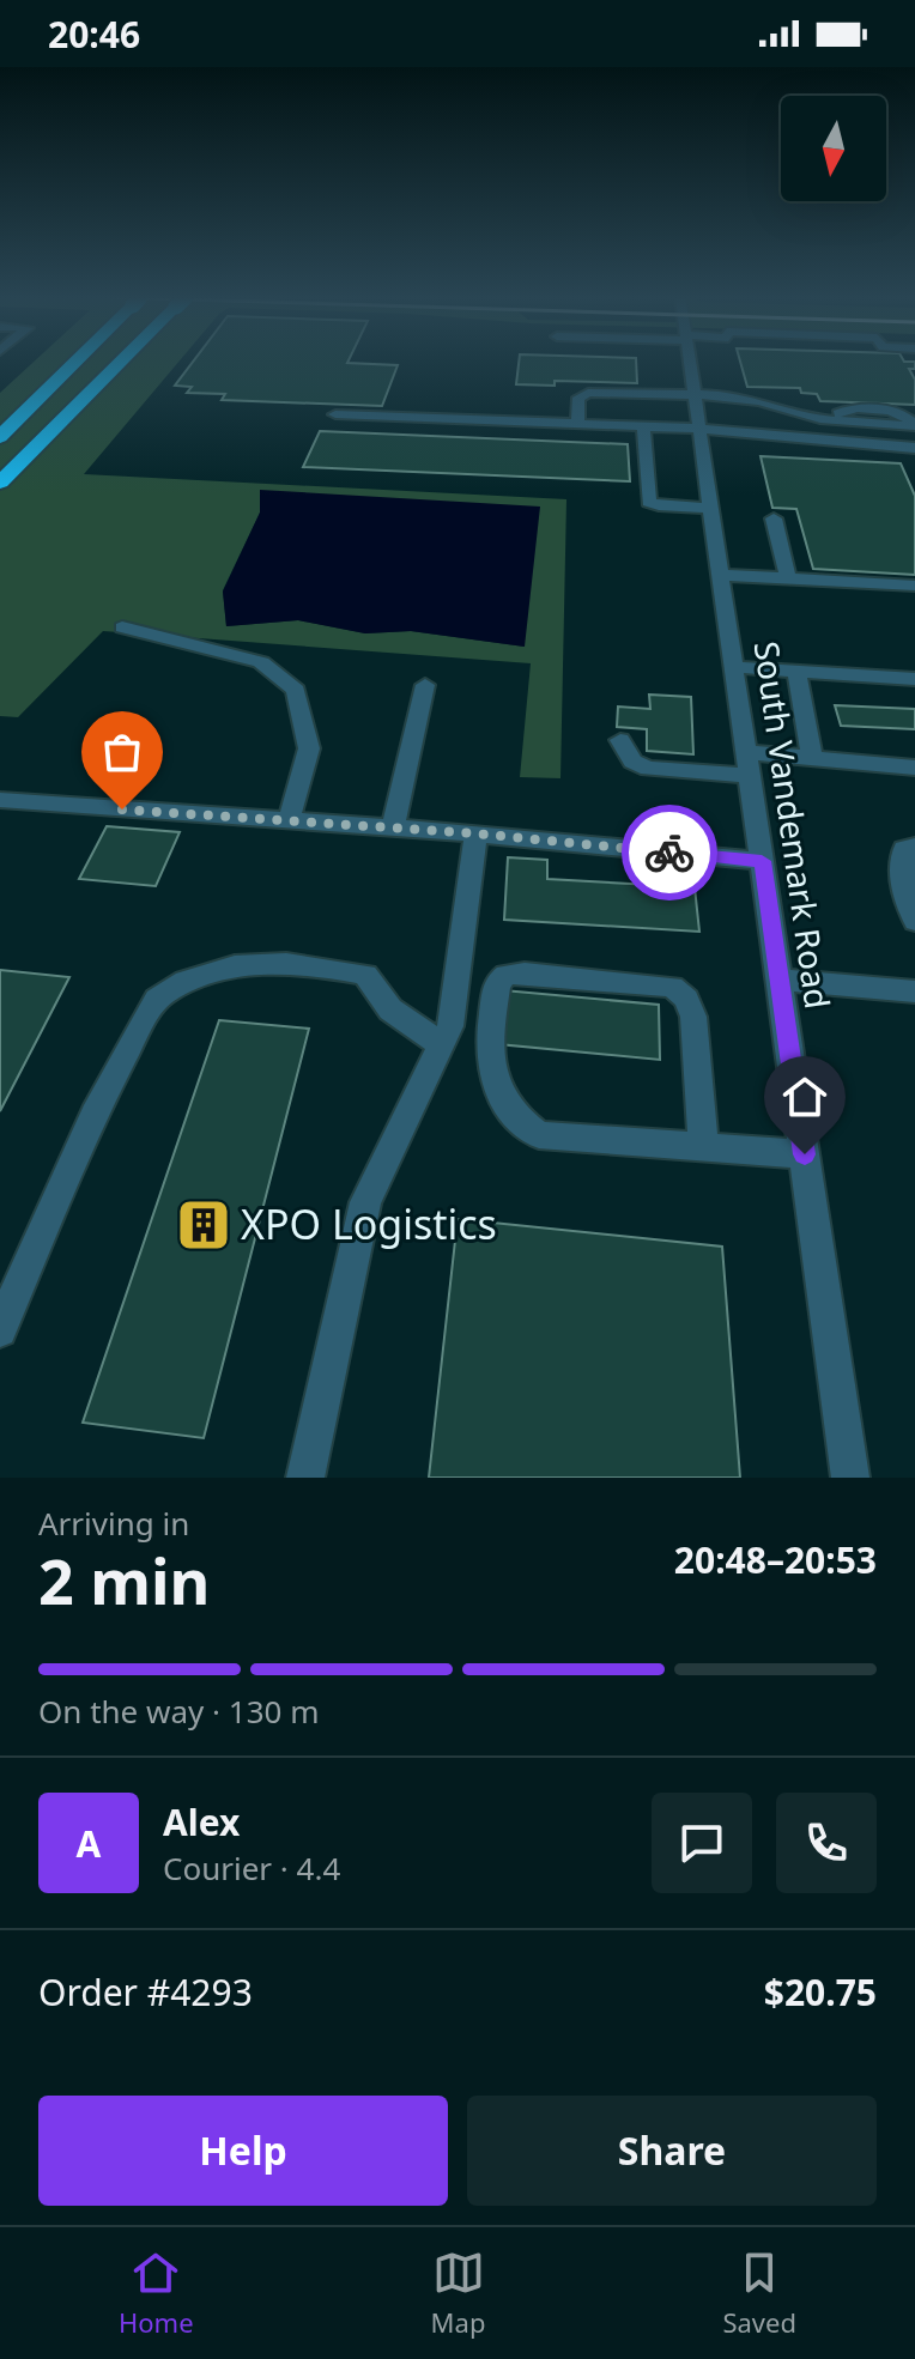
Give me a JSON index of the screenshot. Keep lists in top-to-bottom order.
{
  "streets": {
    "street": ["South Vandemark Road"]
  },
  "places": {
    "building": ["XPO Logistics"]
  },
  "north": "bottom",
  "page": {
    "status": "20:46",
    "heading": ["2 min", "Arriving in", "20:48–20:53"],
    "panel": [
      "Alex",
      "Courier · 4.4",
      "Order #4293",
      "$20.75"
    ],
    "bar": "On the way · 130 m",
    "round": "A",
    "buttons": ["Help", "Share"],
    "tabs": ["Home", "Map", "Saved"]
  }
}
